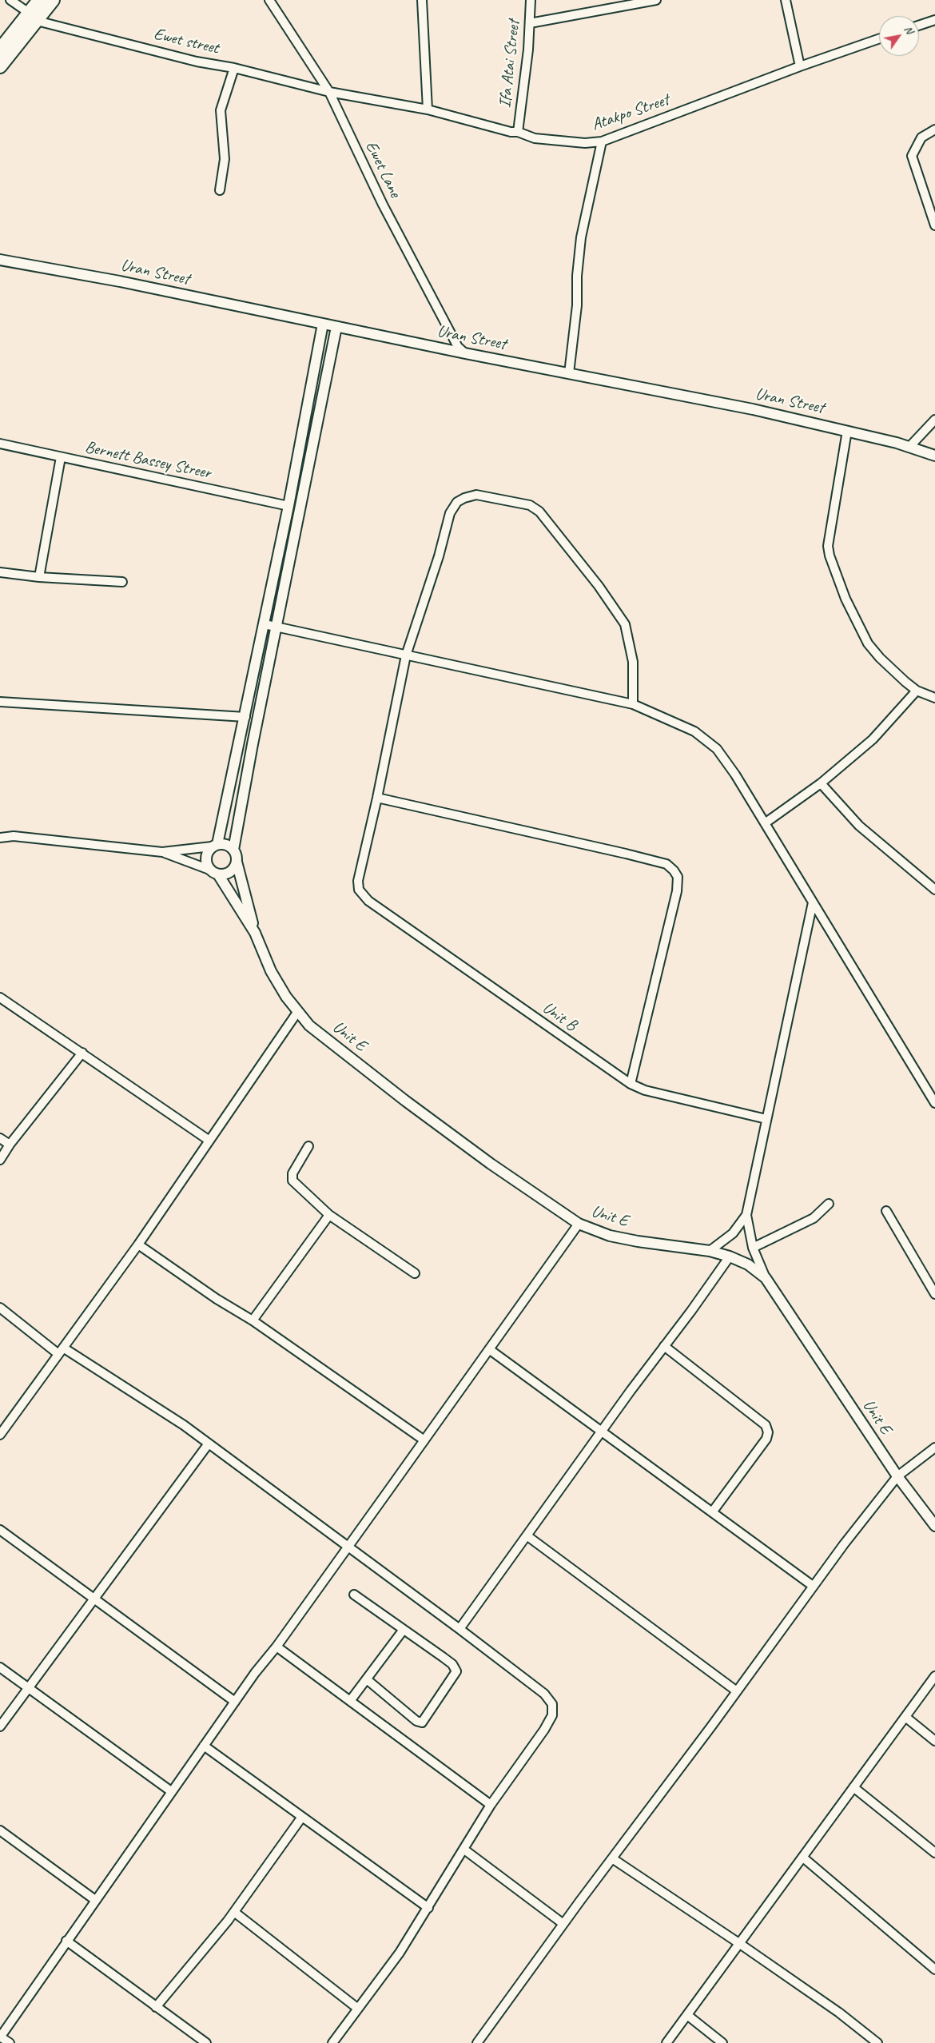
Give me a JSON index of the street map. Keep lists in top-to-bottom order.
{
  "streets": {
    "street": [
      "Ewet street",
      "Ifa Atai Street",
      "Atakpo Street",
      "Ewet Lane",
      "Uran Street",
      "Bernett Bassey Streer",
      "Unit B",
      "Unit E"
    ]
  },
  "crossings": [
    ["Ewet street", "Atakpo Street"],
    ["Ewet street", "Ewet Lane"],
    ["Ifa Atai Street", "Atakpo Street"],
    ["Atakpo Street", "Ewet Lane"],
    ["Ewet Lane", "Uran Street"]
  ],
  "north": "top right"
}
